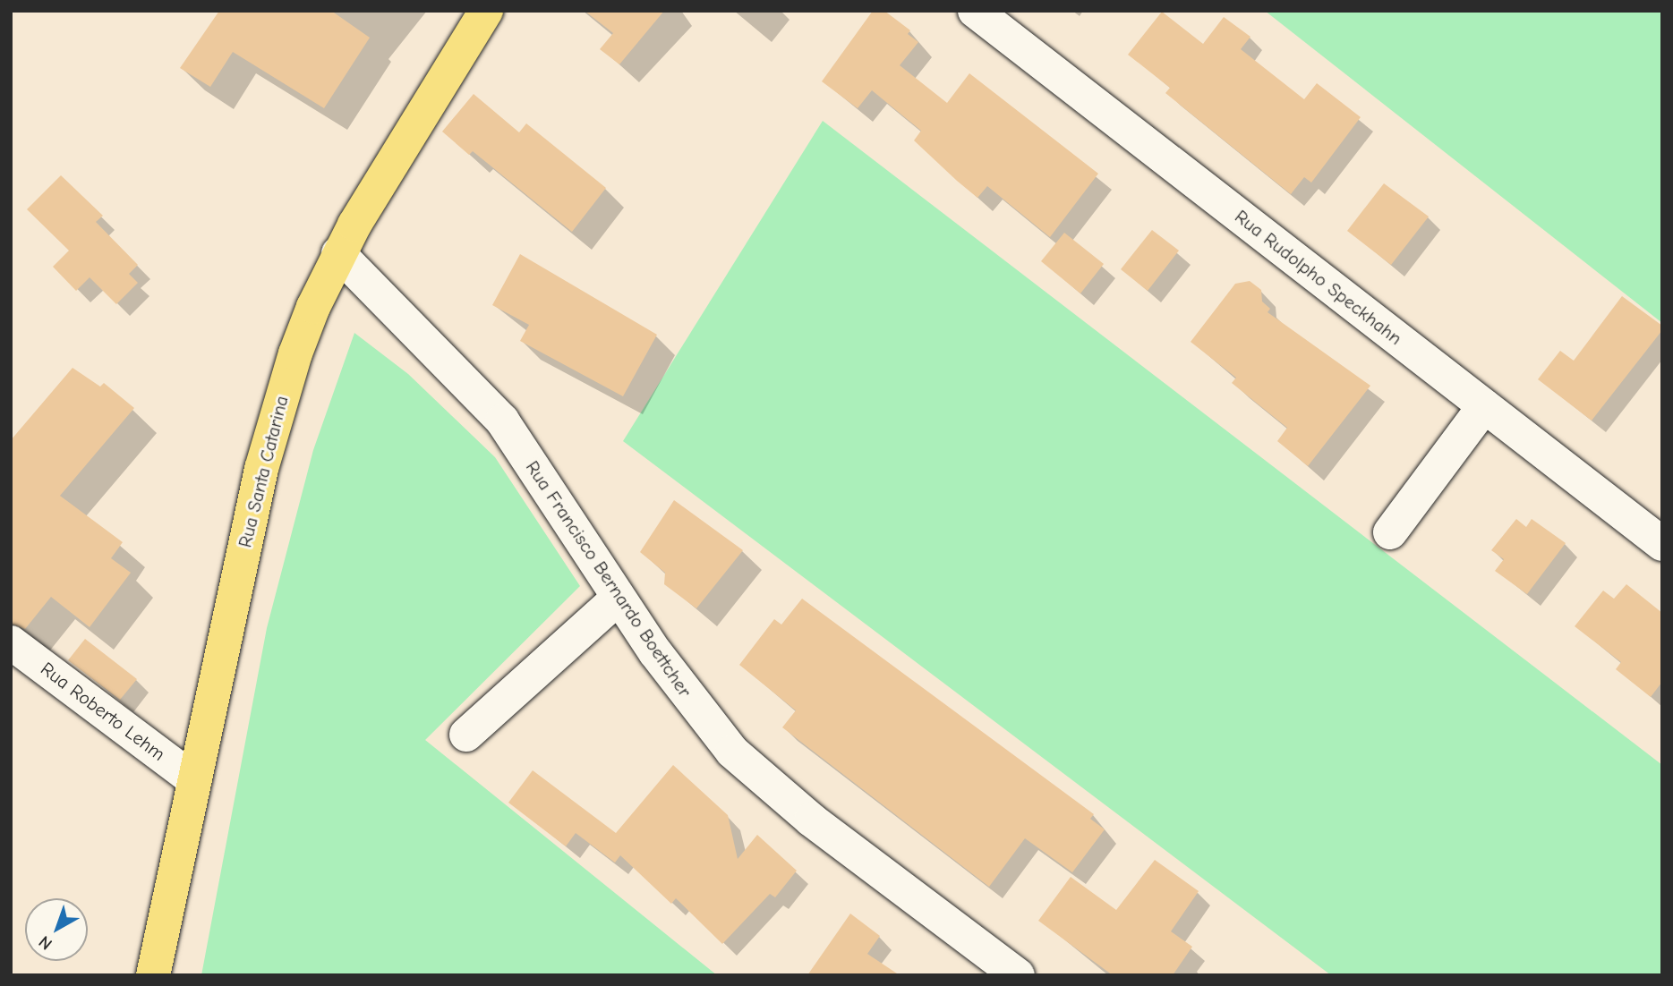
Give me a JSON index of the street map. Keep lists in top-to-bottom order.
{
  "streets": {
    "main road": ["Rua Santa Catarina"],
    "street": ["Rua Rudolpho Speckhahn", "Rua Francisco Bernardo Boettcher", "Rua Roberto Lehm"]
  },
  "crossings": [
    ["Rua Santa Catarina", "Rua Francisco Bernardo Boettcher"],
    ["Rua Santa Catarina", "Rua Roberto Lehm"]
  ],
  "north": "bottom left"
}
